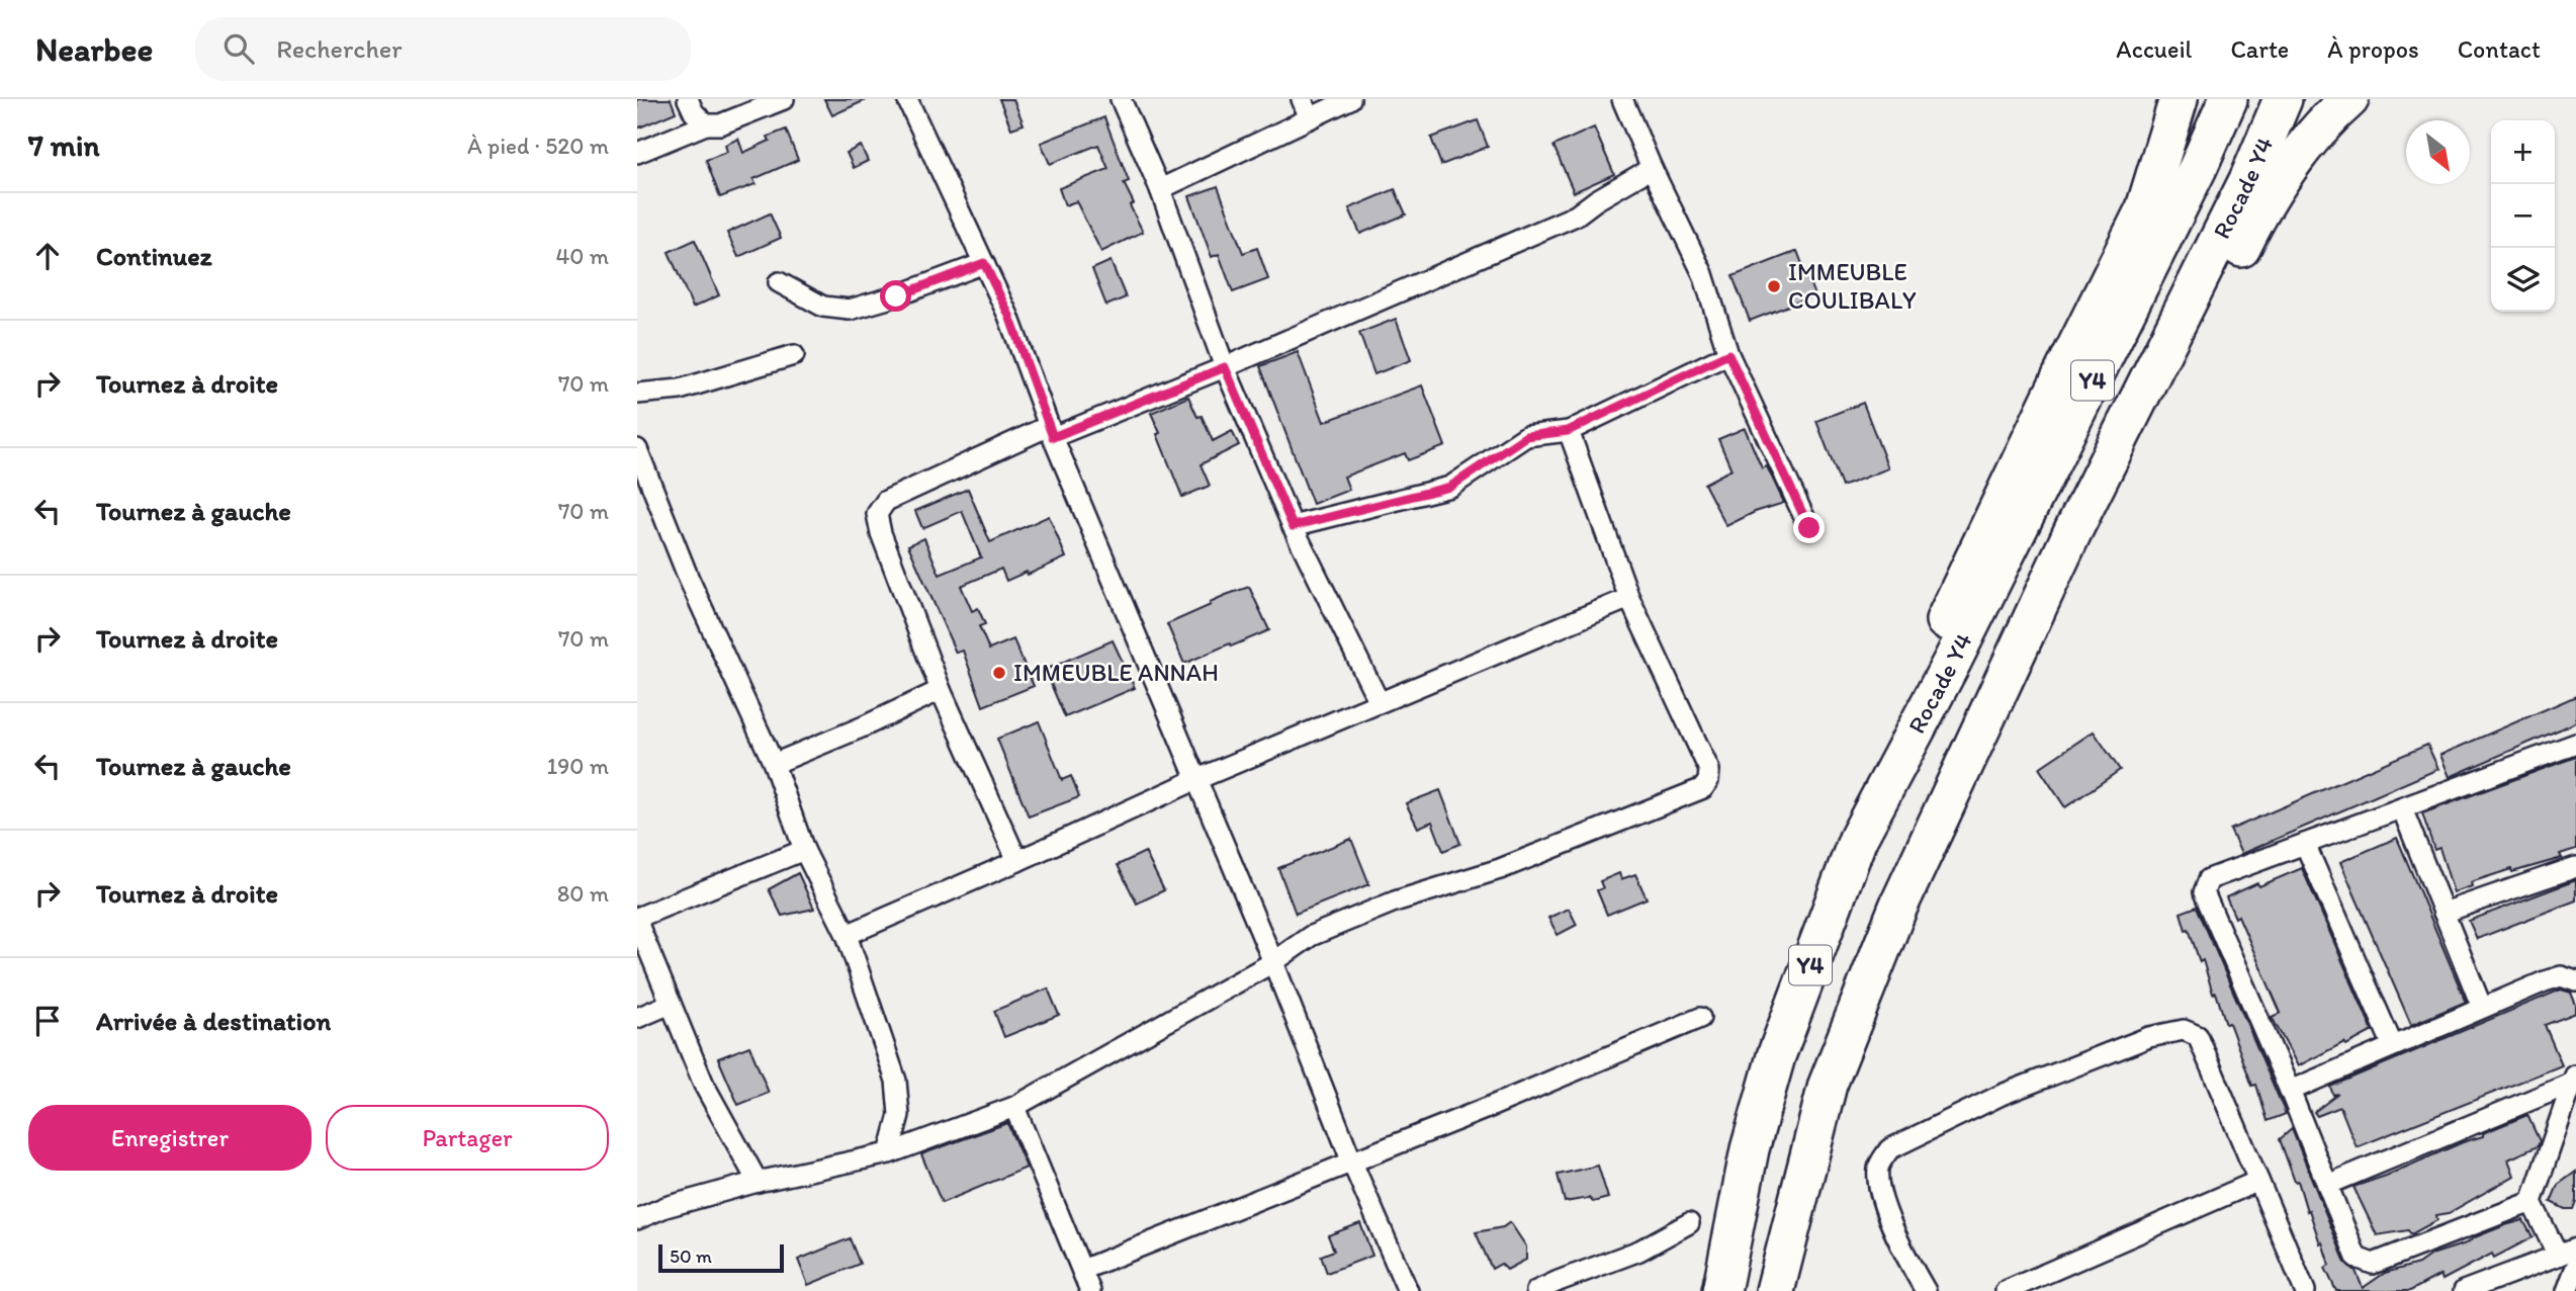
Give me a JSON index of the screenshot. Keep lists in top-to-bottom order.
{
  "streets": {
    "highway": ["Rocade Y4", "Y4"]
  },
  "places": ["IMMEUBLE COULIBALY", "IMMEUBLE ANNAH"],
  "scale_bar": "50 m",
  "north": "bottom right",
  "page": {
    "header": "Nearbee",
    "search": "Rechercher",
    "nav": [
      "Accueil",
      "Carte",
      "À propos",
      "Contact"
    ],
    "heading": ["7 min", "À pied · 520 m"],
    "map_buttons": ["+", "−"],
    "list": [
      ["Continuez", "40 m"],
      ["Tournez à droite", "70 m"],
      ["Tournez à gauche", "70 m"],
      ["Tournez à droite", "70 m"],
      ["Tournez à gauche", "190 m"],
      ["Tournez à droite", "80 m"],
      "Arrivée à destination"
    ],
    "buttons": ["Enregistrer", "Partager"],
    "scale": "50 m"
  }
}
